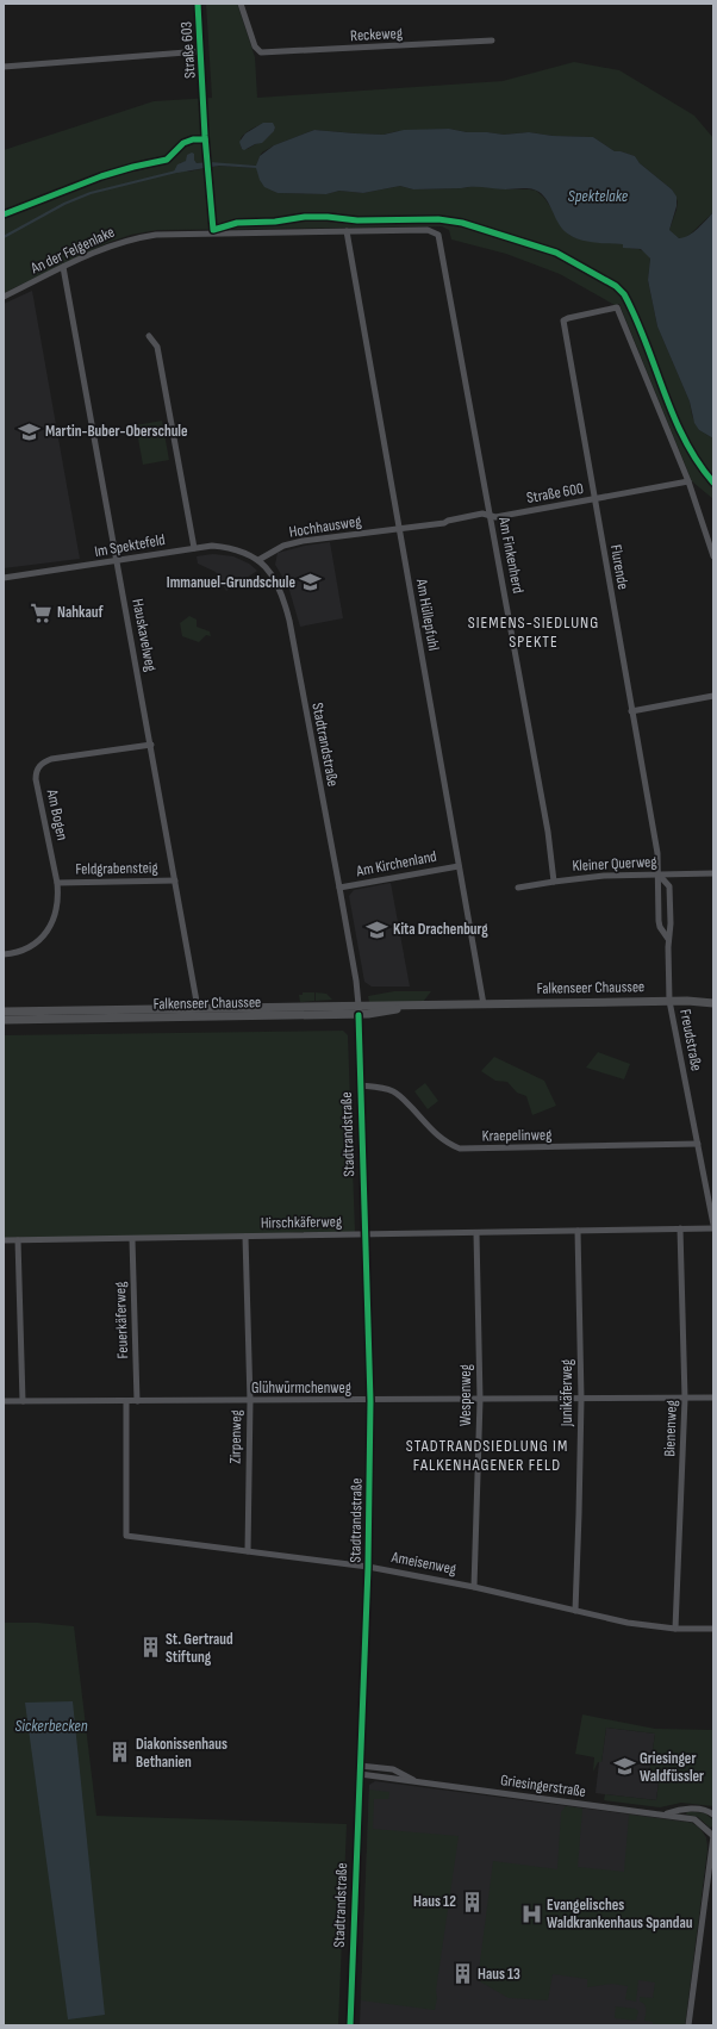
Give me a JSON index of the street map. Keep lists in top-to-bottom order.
{
  "streets": {
    "main road": ["Falkenseer Chaussee"],
    "street": [
      "Reckeweg",
      "Straße 603",
      "An der Felgenlake",
      "Straße 600",
      "Hochhausweg",
      "Im Spektefeld",
      "Am Finkenherd",
      "Flurende",
      "Am Hüllepfuhl",
      "Hauskavelweg",
      "Stadtrandstraße",
      "Am Bogen",
      "Am Kirchenland",
      "Kleiner Querweg",
      "Feldgrabensteig",
      "Freudstraße",
      "Kraepelinweg",
      "Hirschkäferweg",
      "Feuerkäferweg",
      "Glühwürmchenweg",
      "Junikäferweg",
      "Wespenweg",
      "Bienenweg",
      "Zirpenweg",
      "Ameisenweg",
      "Griesingerstraße"
    ]
  },
  "crossings": [
    ["An der Felgenlake", "Am Finkenherd"],
    ["An der Felgenlake", "Am Hüllepfuhl"],
    ["An der Felgenlake", "Hauskavelweg"],
    ["Straße 600", "Hochhausweg"],
    ["Straße 600", "Am Finkenherd"],
    ["Straße 600", "Flurende"],
    ["Straße 600", "Am Hüllepfuhl"],
    ["Hochhausweg", "Im Spektefeld"],
    ["Hochhausweg", "Am Hüllepfuhl"],
    ["Hochhausweg", "Stadtrandstraße"],
    ["Im Spektefeld", "Hauskavelweg"],
    ["Im Spektefeld", "Stadtrandstraße"],
    ["Am Finkenherd", "Kleiner Querweg"],
    ["Flurende", "Kleiner Querweg"],
    ["Flurende", "Falkenseer Chaussee"],
    ["Flurende", "Freudstraße"],
    ["Am Hüllepfuhl", "Am Kirchenland"],
    ["Am Hüllepfuhl", "Falkenseer Chaussee"],
    ["Hauskavelweg", "Am Bogen"],
    ["Hauskavelweg", "Feldgrabensteig"],
    ["Hauskavelweg", "Falkenseer Chaussee"],
    ["Stadtrandstraße", "Am Kirchenland"],
    ["Stadtrandstraße", "Falkenseer Chaussee"],
    ["Stadtrandstraße", "Kraepelinweg"],
    ["Stadtrandstraße", "Hirschkäferweg"],
    ["Stadtrandstraße", "Glühwürmchenweg"],
    ["Stadtrandstraße", "Ameisenweg"],
    ["Stadtrandstraße", "Griesingerstraße"],
    ["Am Bogen", "Feldgrabensteig"],
    ["Falkenseer Chaussee", "Freudstraße"],
    ["Freudstraße", "Kraepelinweg"],
    ["Freudstraße", "Hirschkäferweg"],
    ["Hirschkäferweg", "Feuerkäferweg"],
    ["Hirschkäferweg", "Junikäferweg"],
    ["Hirschkäferweg", "Wespenweg"],
    ["Hirschkäferweg", "Bienenweg"],
    ["Hirschkäferweg", "Zirpenweg"],
    ["Feuerkäferweg", "Glühwürmchenweg"],
    ["Glühwürmchenweg", "Junikäferweg"],
    ["Glühwürmchenweg", "Wespenweg"],
    ["Glühwürmchenweg", "Bienenweg"],
    ["Glühwürmchenweg", "Zirpenweg"],
    ["Glühwürmchenweg", "Ameisenweg"],
    ["Junikäferweg", "Ameisenweg"],
    ["Wespenweg", "Ameisenweg"],
    ["Bienenweg", "Ameisenweg"],
    ["Zirpenweg", "Ameisenweg"]
  ],
  "districts": ["SIEMENS-SIEDLUNG SPEKTE", "STADTRANDSIEDLUNG IM FALKENHAGENER FELD"],
  "water": ["Spektelake", "Sickerbecken"],
  "places": {
    "school or university": [
      "Martin-Buber-Oberschule",
      "Immanuel-Grundschule",
      "Kita Drachenburg",
      "Griesinger Waldfüssler"
    ],
    "supermarket": ["Nahkauf"],
    "building": [
      "St. Gertraud Stiftung",
      "Diakonissenhaus Bethanien",
      "Haus 12",
      "Haus 13"
    ],
    "hospital": ["Evangelisches Waldkrankenhaus Spandau"]
  }
}
